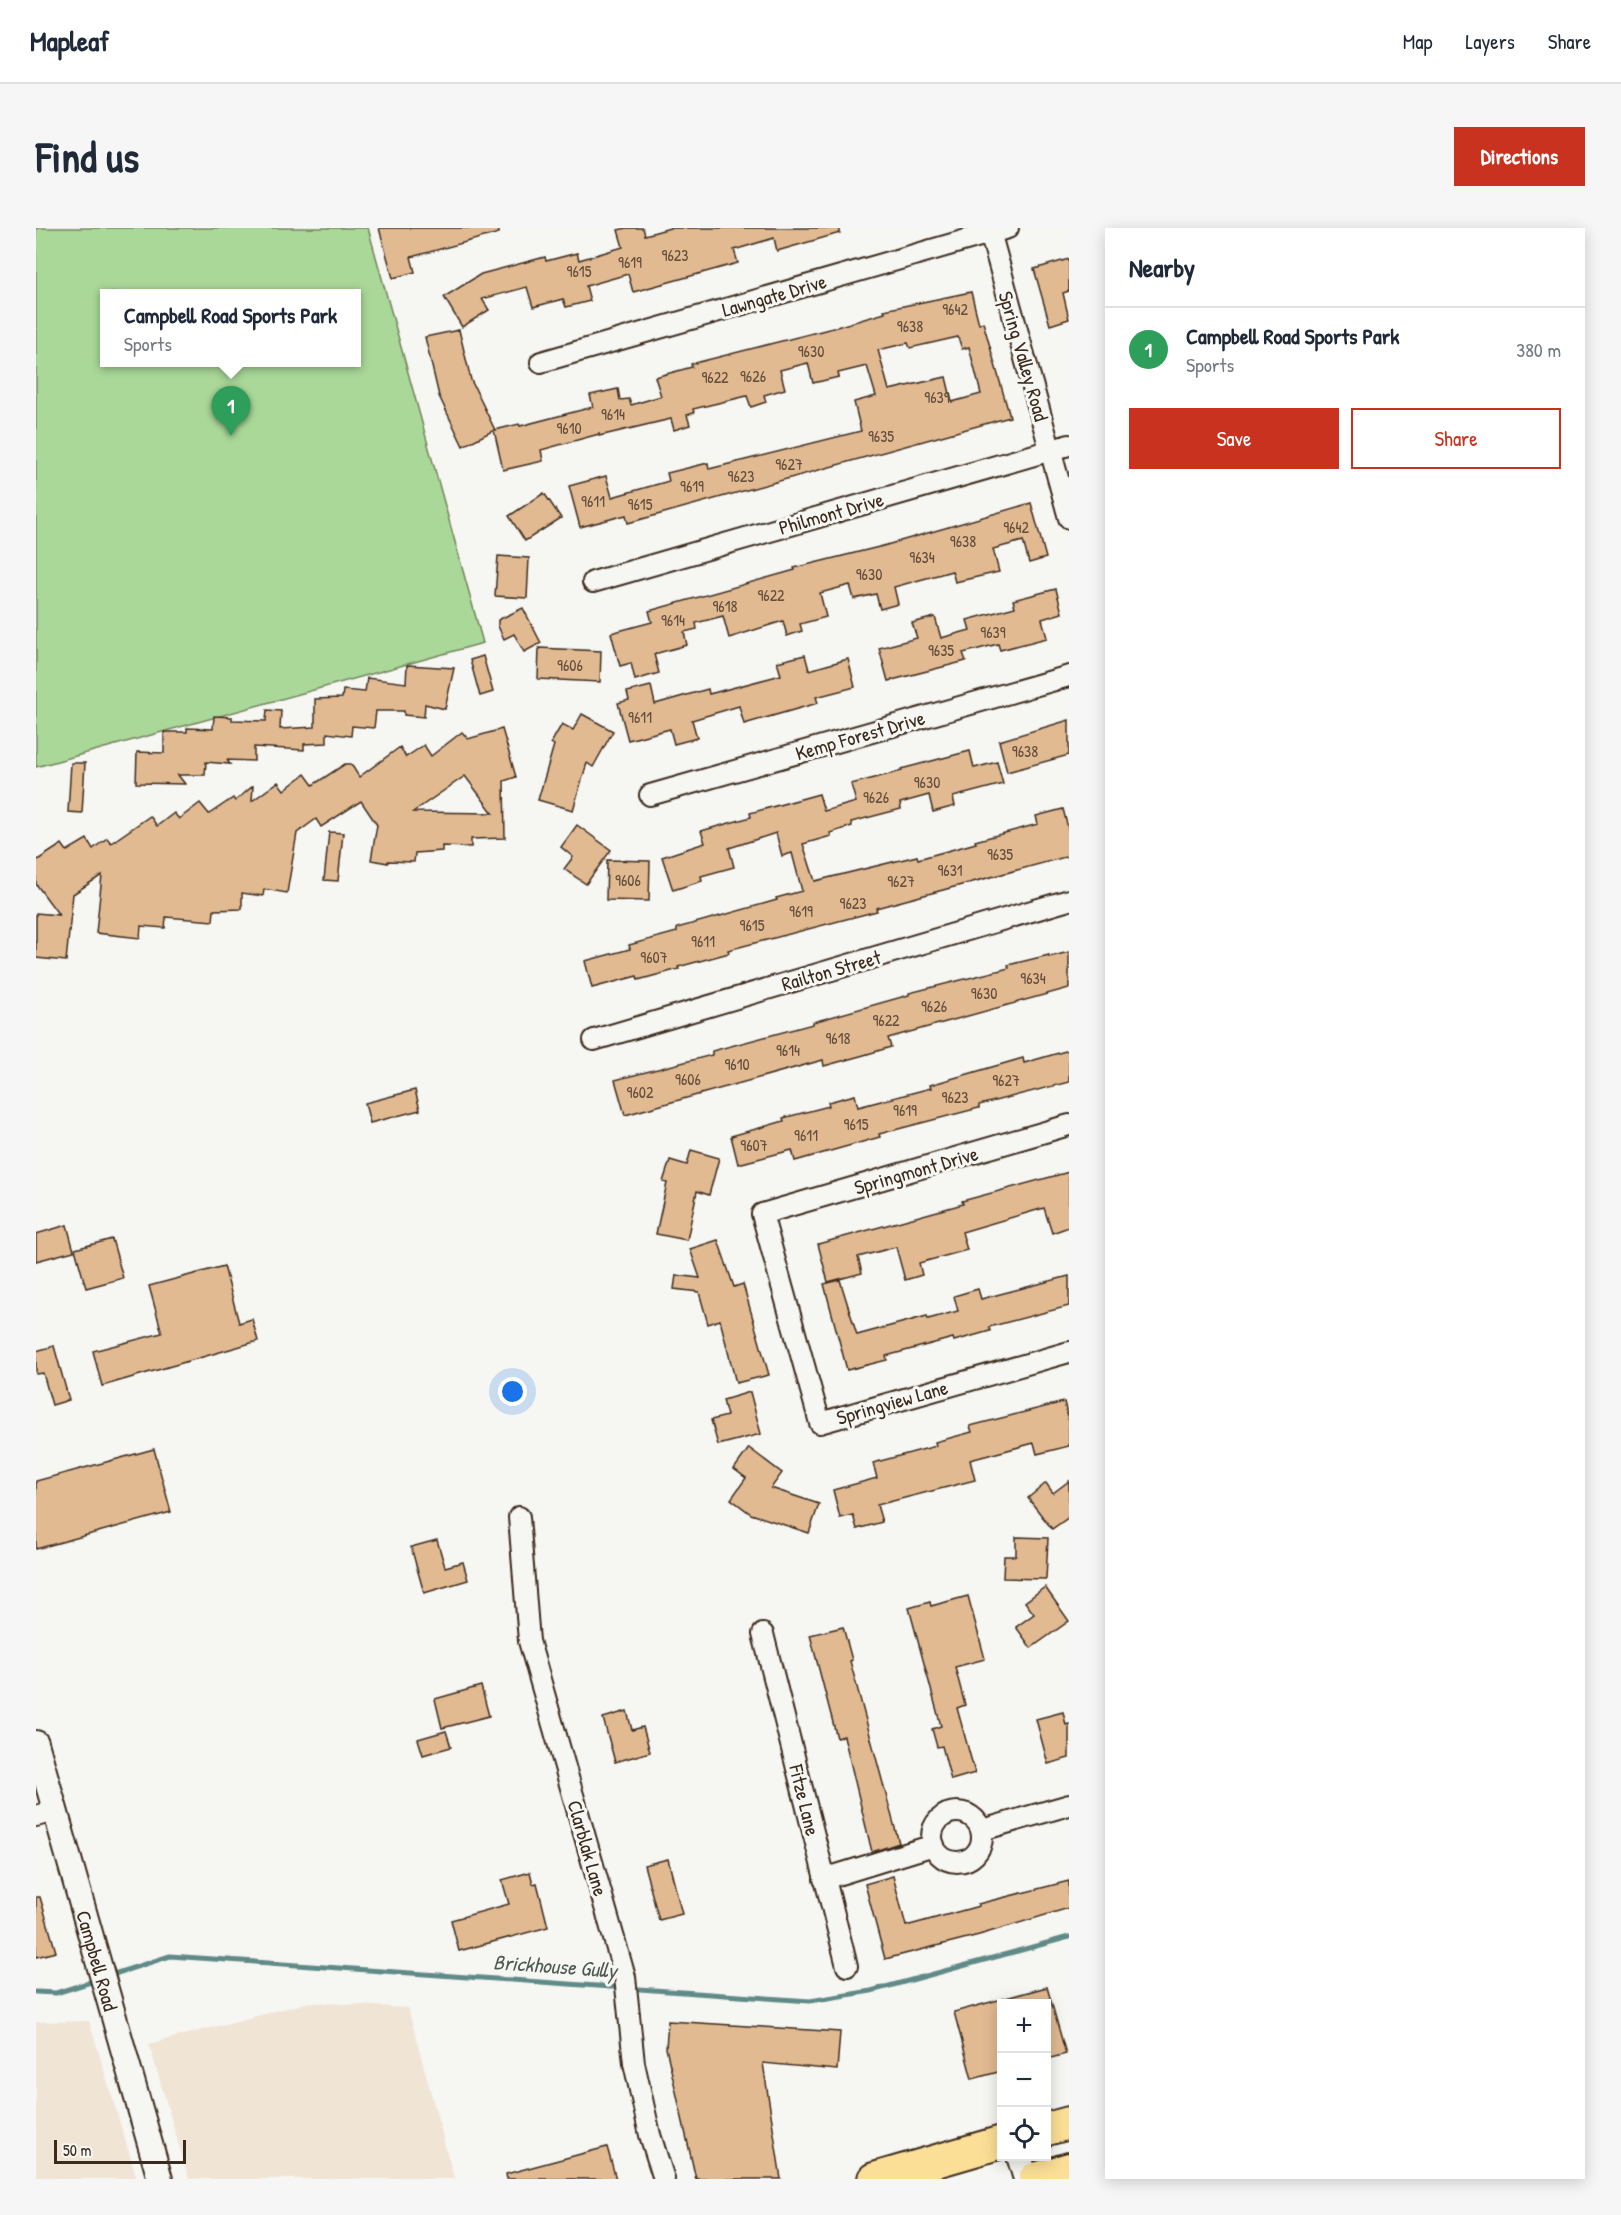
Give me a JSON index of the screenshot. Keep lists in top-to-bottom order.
{
  "streets": {
    "street": [
      "Lawngate Drive",
      "Spring Valley Road",
      "Philmont Drive",
      "Kemp Forest Drive",
      "Railton Street",
      "Springmont Drive",
      "Springview Lane",
      "Fitze Lane",
      "Clarblak Lane",
      "Campbell Road"
    ]
  },
  "crossings": [
    ["Lawngate Drive", "Spring Valley Road"],
    ["Spring Valley Road", "Philmont Drive"],
    ["Springmont Drive", "Springview Lane"]
  ],
  "water": ["Brickhouse Gully"],
  "house_numbers": [
    "9623",
    "9619",
    "9615",
    "9642",
    "9638",
    "9630",
    "9626",
    "9622",
    "9639",
    "9614",
    "9610",
    "9635",
    "9627",
    "9623",
    "9619",
    "9611",
    "9615",
    "9642",
    "9638",
    "9634",
    "9630",
    "9622",
    "9618",
    "9614",
    "9639",
    "9635",
    "9606",
    "9611",
    "9638",
    "9630",
    "9626",
    "9635",
    "9631",
    "9606",
    "9627",
    "9623",
    "9619",
    "9615",
    "9611",
    "9607",
    "9634",
    "9630",
    "9626",
    "9622",
    "9618",
    "9614",
    "9610",
    "9606",
    "9627",
    "9602",
    "9623",
    "9619",
    "9615",
    "9611",
    "9607"
  ],
  "scale_bar": "50 m",
  "page": {
    "header": "Mapleaf",
    "nav": ["Map", "Layers", "Share"],
    "buttons": [
      "Directions",
      ["Save", "Share"]
    ],
    "title": "Find us",
    "heading": "Nearby",
    "popup": ["Campbell Road Sports Park", "Sports"],
    "list": [
      {
        "mark": "1",
        "name": "Campbell Road Sports Park",
        "note": "Sports",
        "value": "380 m"
      }
    ],
    "pins": "1",
    "map_buttons": ["+", "−"],
    "scale": "50 m"
  }
}
